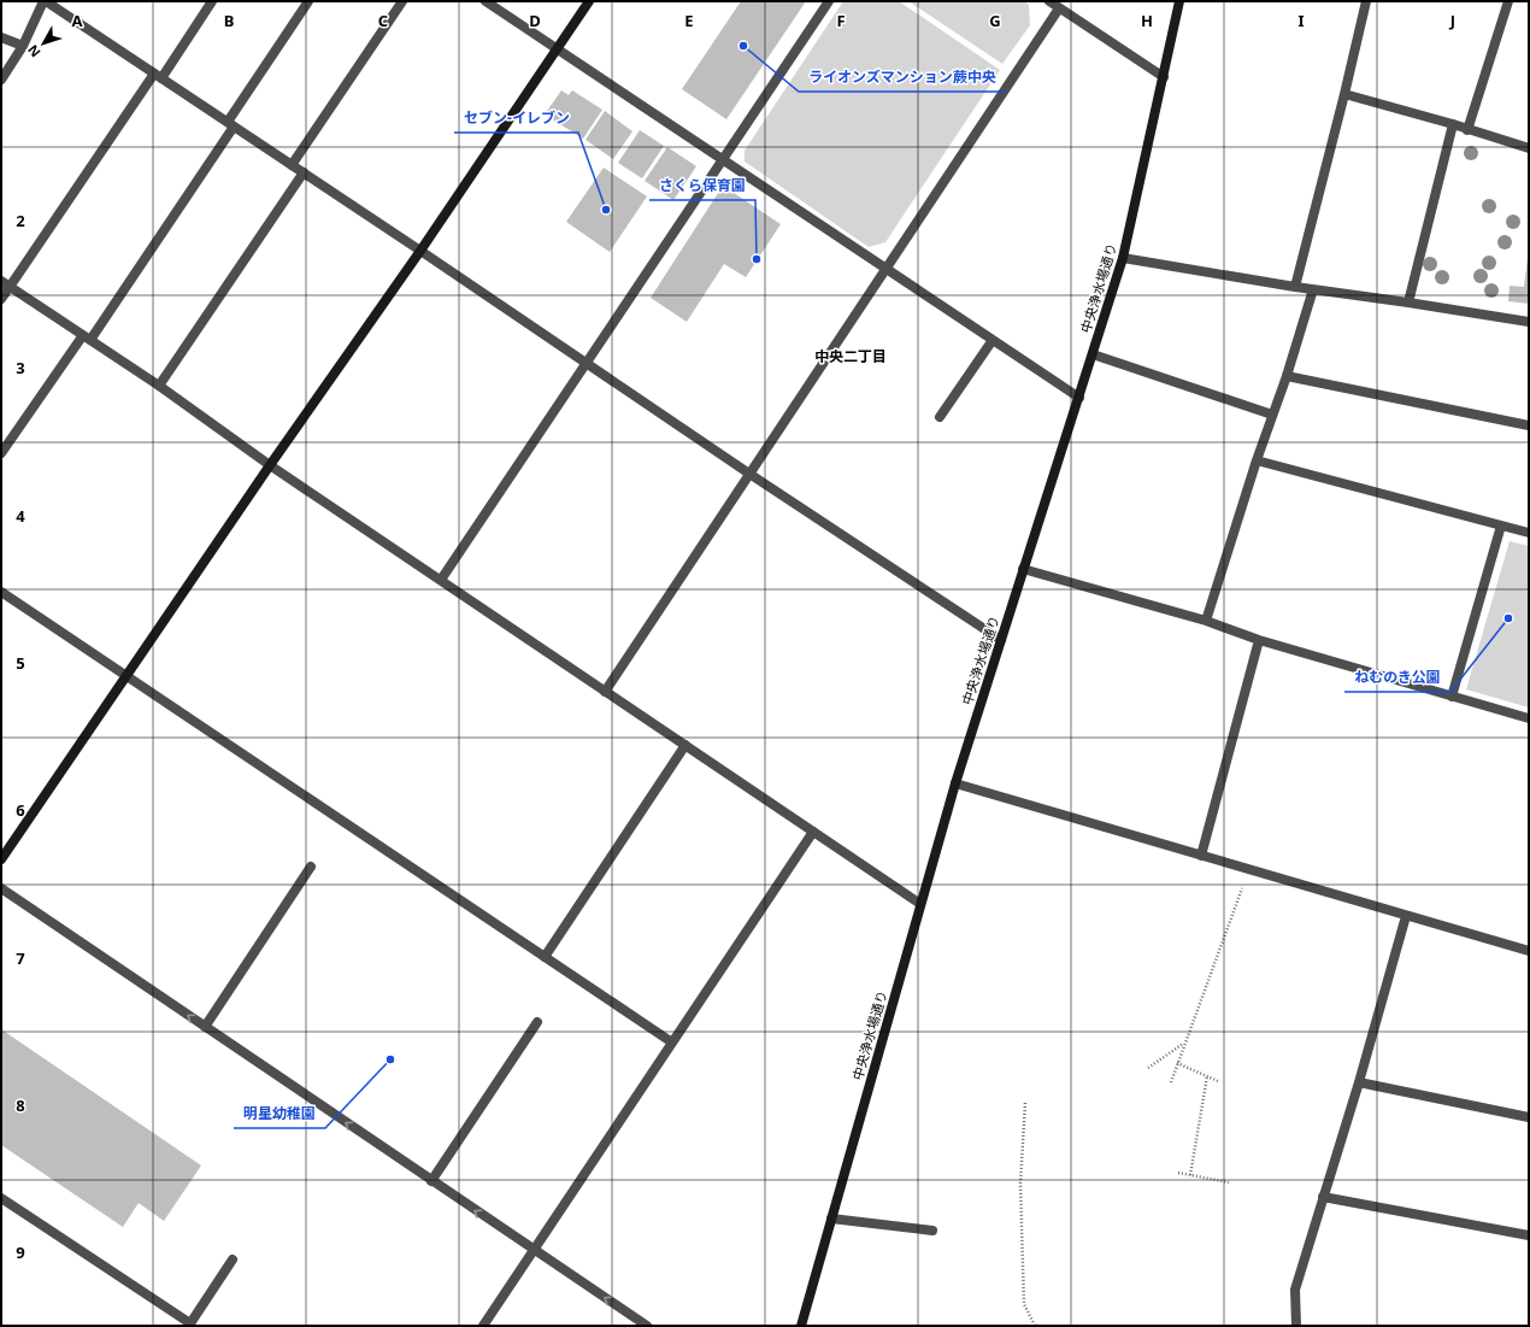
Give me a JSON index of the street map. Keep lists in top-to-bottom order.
{
  "streets": {
    "street": ["中央浄水場通り"]
  },
  "districts": ["中央二丁目"],
  "places": [
    "ライオンズマンション蕨中央",
    "セブン-イレブン",
    "さくら保育園",
    "ねむのき公園",
    "明星幼稚園"
  ],
  "north": "bottom left",
  "grid": {
    "columns": [
      "A",
      "B",
      "C",
      "D",
      "E",
      "F",
      "G",
      "H",
      "I",
      "J"
    ],
    "rows": [
      "2",
      "3",
      "4",
      "5",
      "6",
      "7",
      "8",
      "9"
    ]
  }
}
